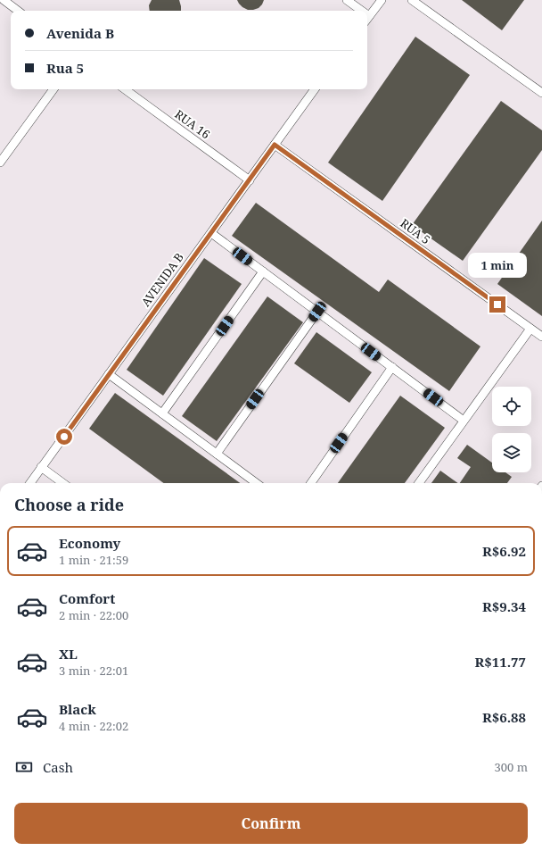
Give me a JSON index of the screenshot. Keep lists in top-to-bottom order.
{
  "streets": {
    "lane": ["RUA 16", "RUA 5", "AVENIDA B"]
  },
  "crossings": [
    ["RUA 16", "AVENIDA B"],
    ["RUA 5", "AVENIDA B"]
  ],
  "page": {
    "banner": ["Avenida B", "Rua 5"],
    "bubble": "1 min",
    "heading": "Choose a ride",
    "list": [
      {
        "name": "Economy",
        "note": "1 min · 21:59",
        "value": "R$6.92"
      },
      {
        "name": "Comfort",
        "note": "2 min · 22:00",
        "value": "R$9.34"
      },
      {
        "name": "XL",
        "note": "3 min · 22:01",
        "value": "R$11.77"
      },
      {
        "name": "Black",
        "note": "4 min · 22:02",
        "value": "R$6.88"
      }
    ],
    "pay": ["Cash", "300 m"],
    "buttons": "Confirm"
  }
}
